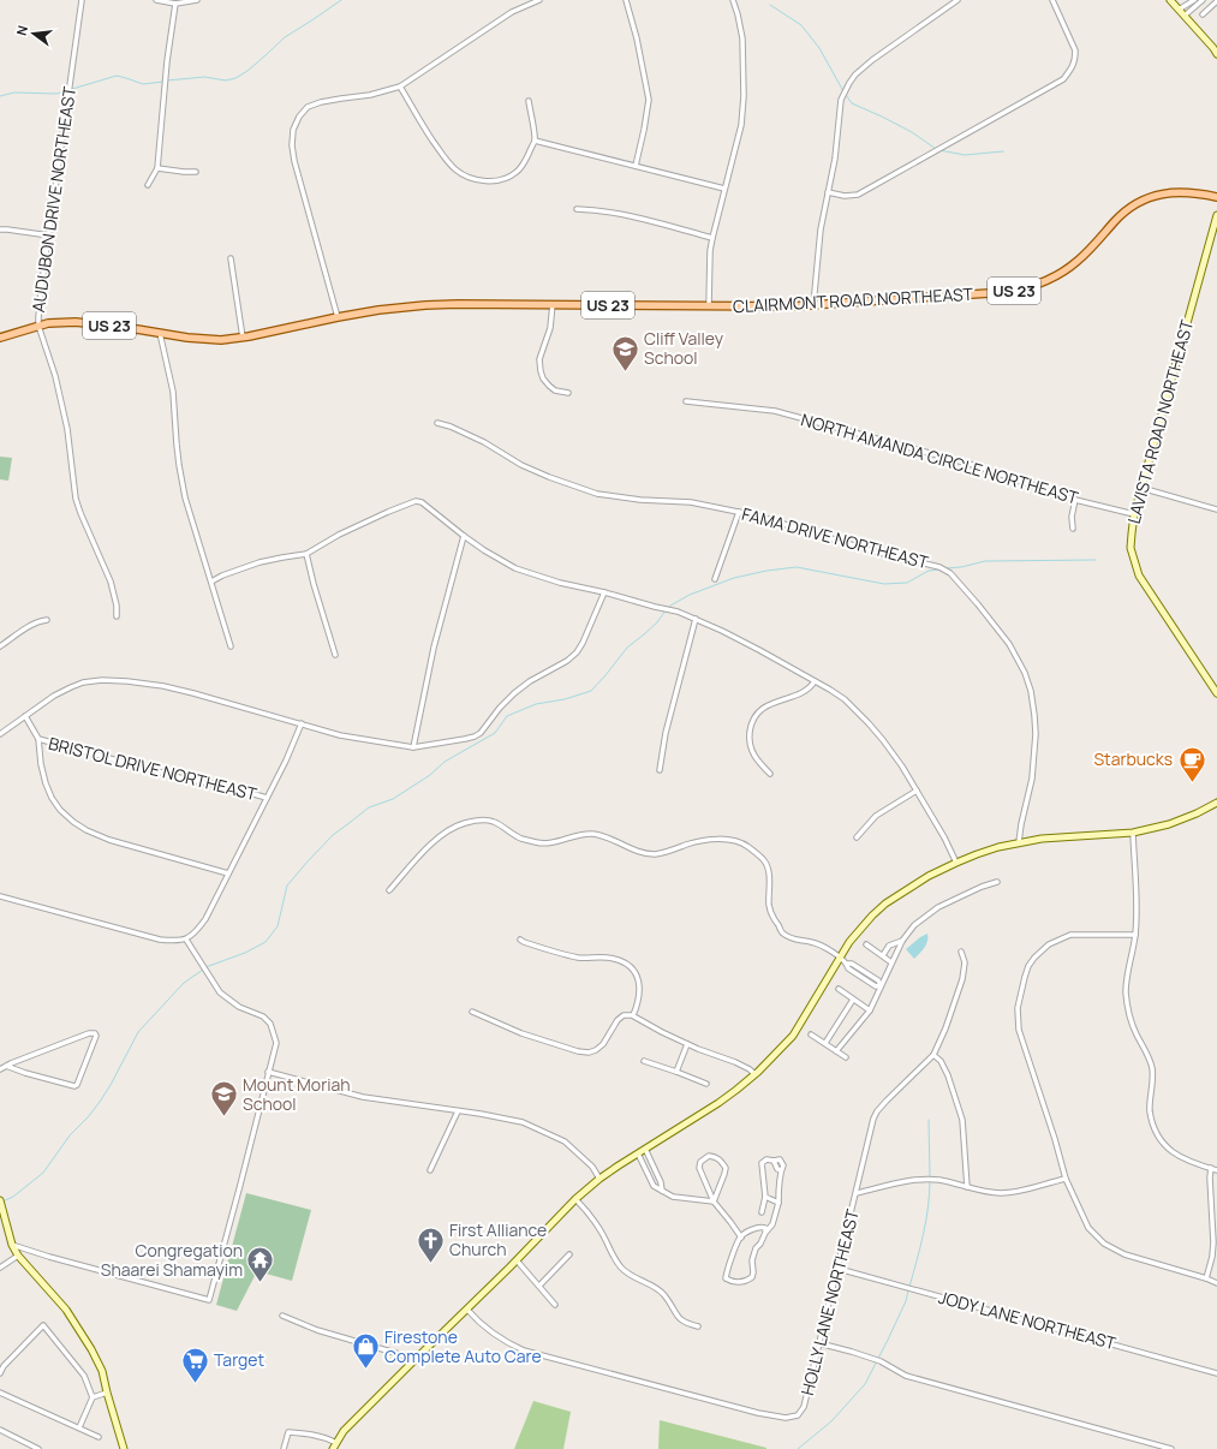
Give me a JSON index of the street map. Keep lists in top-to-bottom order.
{
  "streets": {
    "main road": ["US 23", "CLAIRMONT ROAD NORTHEAST", "LAVISTA ROAD NORTHEAST"],
    "street": [
      "AUDUBON DRIVE NORTHEAST",
      "NORTH AMANDA CIRCLE NORTHEAST",
      "FAMA DRIVE NORTHEAST",
      "BRISTOL DRIVE NORTHEAST",
      "HOLLY LANE NORTHEAST",
      "JODY LANE NORTHEAST"
    ]
  },
  "crossings": [
    ["AUDUBON DRIVE NORTHEAST", "CLAIRMONT ROAD NORTHEAST"],
    ["LAVISTA ROAD NORTHEAST", "NORTH AMANDA CIRCLE NORTHEAST"],
    ["HOLLY LANE NORTHEAST", "JODY LANE NORTHEAST"]
  ],
  "places": {
    "school or university": ["Cliff Valley School", "Mount Moriah School"],
    "cafe": ["Starbucks"],
    "church": ["First Alliance Church"],
    "temple": ["Congregation Shaarei Shamayim"],
    "shop": ["Firestone Complete Auto Care"],
    "supermarket": ["Target"]
  },
  "north": "left"
}
